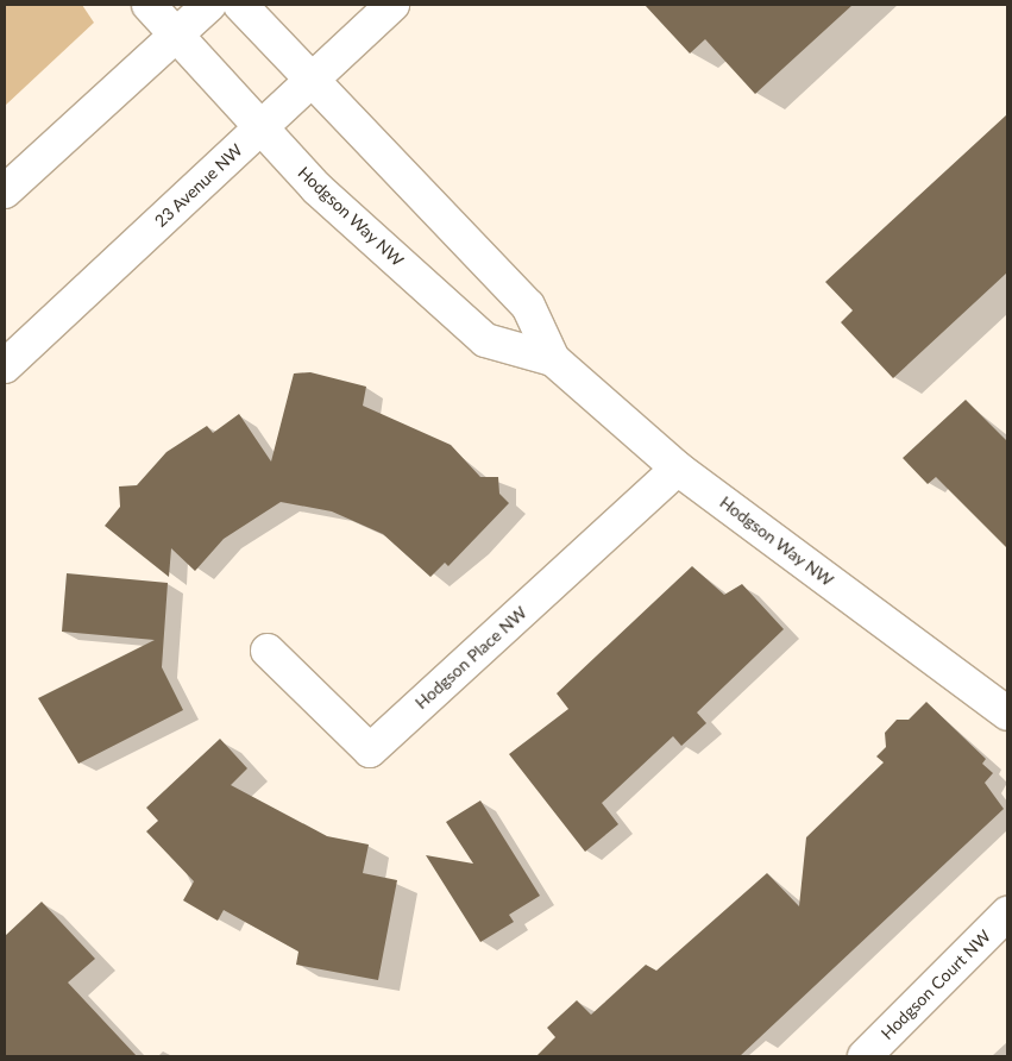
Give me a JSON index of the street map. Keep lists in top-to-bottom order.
{
  "streets": {
    "street": [
      "23 Avenue NW",
      "Hodgson Way NW",
      "Hodgson Place NW",
      "Hodgson Court NW"
    ]
  },
  "crossings": [
    ["23 Avenue NW", "Hodgson Way NW"],
    ["Hodgson Way NW", "Hodgson Place NW"]
  ]
}
